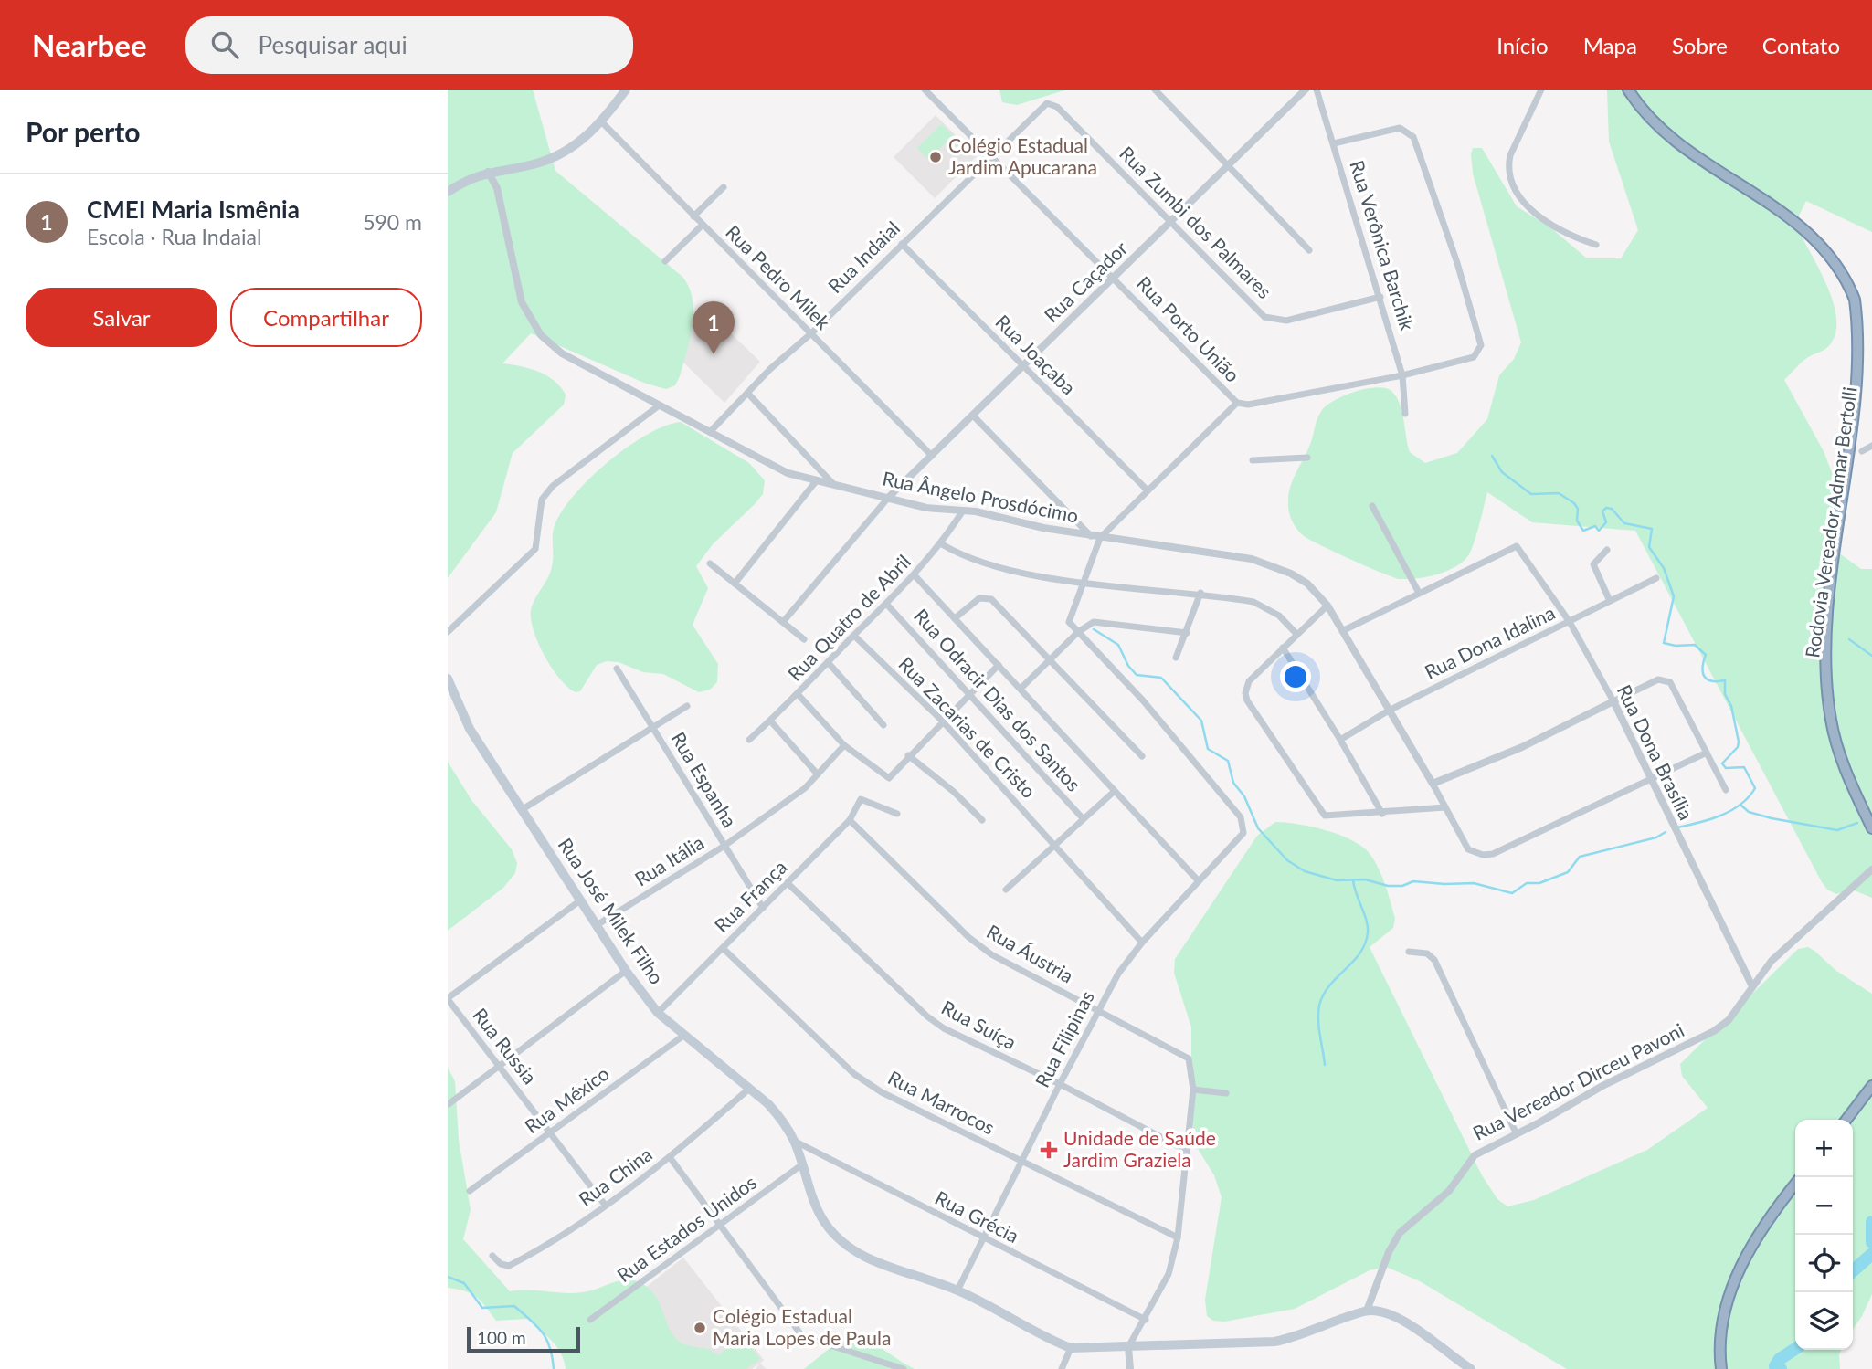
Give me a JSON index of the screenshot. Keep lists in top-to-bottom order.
{
  "streets": {
    "highway": ["Rodovia Vereador Admar Bertolli"],
    "main road": ["Rua José Milek Filho"],
    "street": [
      "Rua Zumbi dos Palmares",
      "Rua Verônica Barchik",
      "Rua Indaial",
      "Rua Pedro Milek",
      "Rua Caçador",
      "Rua Porto União",
      "Rua Joaçaba",
      "Rua Ângelo Prosdócimo",
      "Rua Quatro de Abril",
      "Rua Dona Idalina",
      "Rua Odracir Dias dos Santos",
      "Rua Zacarias de Cristo",
      "Rua Dona Brasília",
      "Rua Espanha",
      "Rua Itália",
      "Rua França",
      "Rua Áustria",
      "Rua Suíça",
      "Rua Filipinas",
      "Rua Russia",
      "Rua Vereador Dirceu Pavoni",
      "Rua México",
      "Rua Marrocos",
      "Rua China",
      "Rua Grécia",
      "Rua Estados Unidos"
    ]
  },
  "crossings": [
    ["Rua Zumbi dos Palmares", "Rua Verônica Barchik"],
    ["Rua Zumbi dos Palmares", "Rua Indaial"],
    ["Rua Zumbi dos Palmares", "Rua Caçador"],
    ["Rua Indaial", "Rua Pedro Milek"],
    ["Rua Indaial", "Rua Porto União"],
    ["Rua Indaial", "Rua Joaçaba"],
    ["Rua Indaial", "Rua Ângelo Prosdócimo"],
    ["Rua Pedro Milek", "Rua Caçador"],
    ["Rua Caçador", "Rua Porto União"],
    ["Rua Caçador", "Rua Joaçaba"],
    ["Rua Caçador", "Rua Ângelo Prosdócimo"],
    ["Rua Ângelo Prosdócimo", "Rua Quatro de Abril"],
    ["Rua Ângelo Prosdócimo", "Rua Dona Idalina"],
    ["Rua Ângelo Prosdócimo", "Rua Dona Brasília"],
    ["Rua Quatro de Abril", "Rua Odracir Dias dos Santos"],
    ["Rua Quatro de Abril", "Rua Zacarias de Cristo"],
    ["Rua Dona Idalina", "Rua Dona Brasília"],
    ["Rua Zacarias de Cristo", "Rua Filipinas"],
    ["Rua Dona Brasília", "Rua Vereador Dirceu Pavoni"],
    ["Rua Espanha", "Rua Itália"],
    ["Rua Espanha", "Rua França"],
    ["Rua Itália", "Rua José Milek Filho"],
    ["Rua França", "Rua José Milek Filho"],
    ["Rua França", "Rua Áustria"],
    ["Rua França", "Rua Suíça"],
    ["Rua França", "Rua Marrocos"],
    ["Rua José Milek Filho", "Rua Filipinas"],
    ["Rua José Milek Filho", "Rua México"],
    ["Rua José Milek Filho", "Rua China"],
    ["Rua José Milek Filho", "Rua Grécia"],
    ["Rua José Milek Filho", "Rua Estados Unidos"],
    ["Rua Áustria", "Rua Filipinas"],
    ["Rua Suíça", "Rua Filipinas"],
    ["Rua Filipinas", "Rua Marrocos"],
    ["Rua Filipinas", "Rua Grécia"],
    ["Rua Russia", "Rua México"],
    ["Rua Russia", "Rua China"]
  ],
  "places": {
    "other": ["Colégio Estadual Jardim Apucarana", "Colégio Estadual Maria Lopes de Paula"],
    "health": ["Unidade de Saúde Jardim Graziela"]
  },
  "scale_bar": "100 m",
  "page": {
    "header": "Nearbee",
    "search": "Pesquisar aqui",
    "nav": [
      "Início",
      "Mapa",
      "Sobre",
      "Contato"
    ],
    "heading": "Por perto",
    "list": [
      {
        "mark": "1",
        "name": "CMEI Maria Ismênia",
        "note": "Escola · Rua Indaial",
        "value": "590 m"
      }
    ],
    "buttons": ["Salvar", "Compartilhar"],
    "pins": "1",
    "map_buttons": ["+", "−"],
    "scale": "100 m"
  }
}
